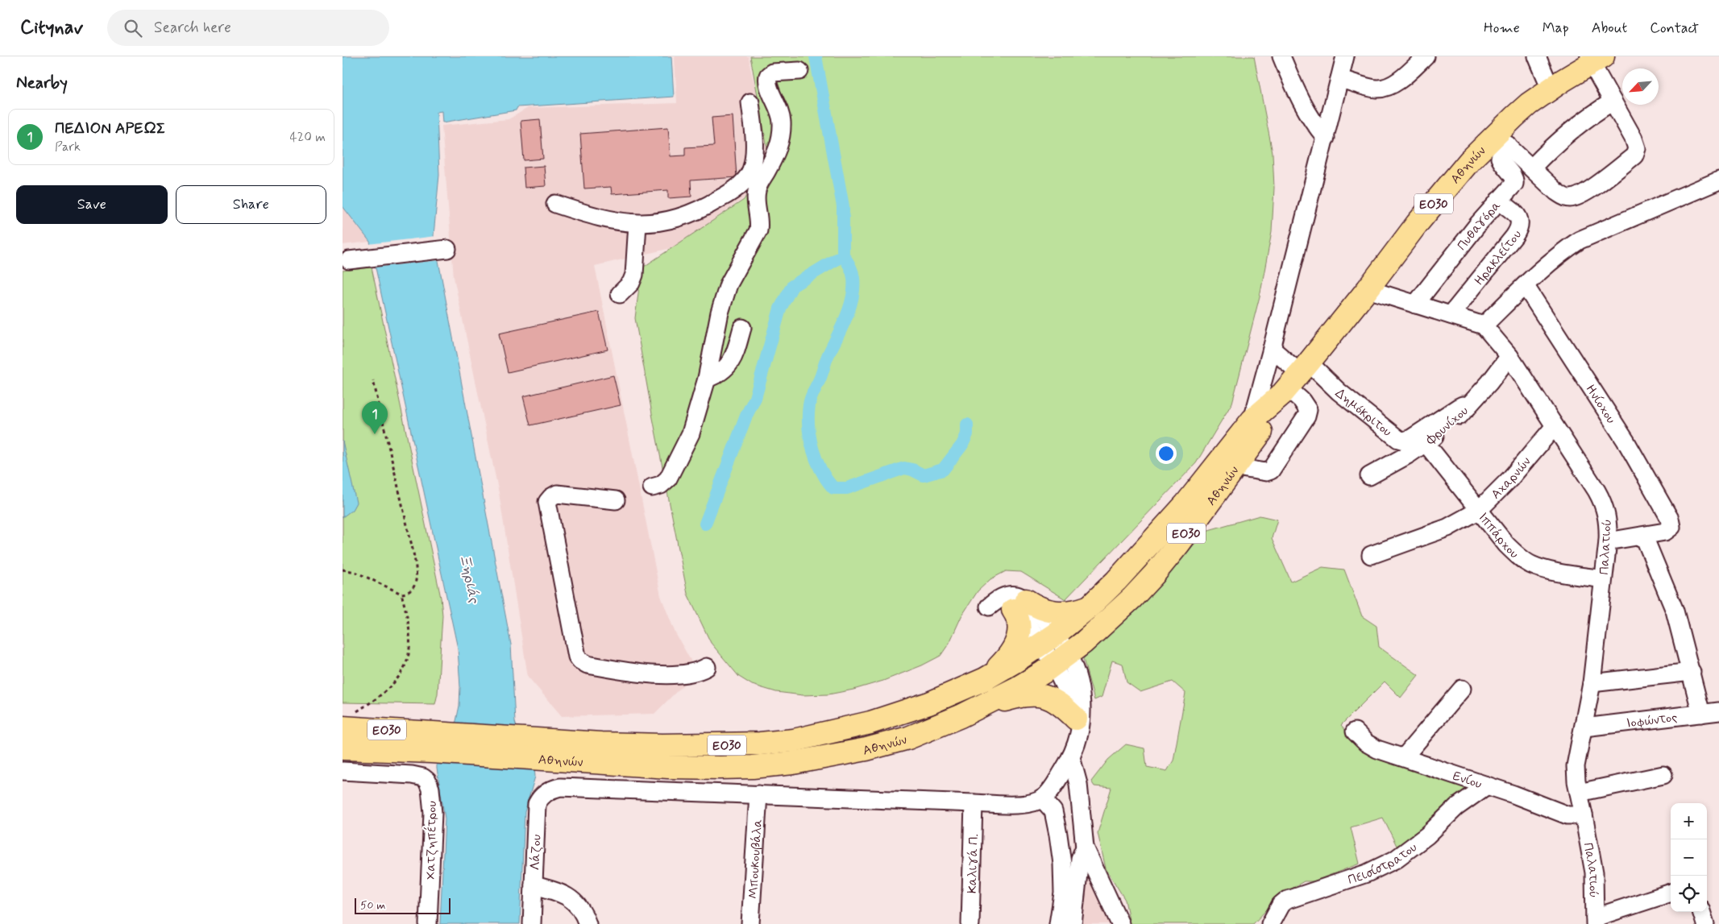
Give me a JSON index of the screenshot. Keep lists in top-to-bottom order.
{
  "streets": {
    "main road": ["Αθηνών", "ΕΟ30"],
    "street": [
      "Πυθαγόρα",
      "Ηρακλείτου",
      "Ηνίοχου",
      "Δημόκριτου",
      "Φρυνίχου",
      "Αχαρνών",
      "Ιππάρχου",
      "Παλατιού",
      "Ιοφώντος",
      "Ενίου",
      "Χατζηπέτρου",
      "Λάζου",
      "Μπουκουβάλα",
      "Πεισίστρατου",
      "Καλιγά Π."
    ]
  },
  "crossings": [
    ["Αθηνών", "Πυθαγόρα"],
    ["Αθηνών", "Δημόκριτου"],
    ["Αθηνών", "Λάζου"],
    ["Αθηνών", "Μπουκουβάλα"],
    ["Αθηνών", "Καλιγά Π."],
    ["Πυθαγόρα", "Ηρακλείτου"],
    ["Δημόκριτου", "Φρυνίχου"],
    ["Φρυνίχου", "Ιππάρχου"],
    ["Φρυνίχου", "Παλατιού"],
    ["Αχαρνών", "Ιππάρχου"],
    ["Αχαρνών", "Παλατιού"],
    ["Ιππάρχου", "Παλατιού"],
    ["Παλατιού", "Ιοφώντος"],
    ["Παλατιού", "Ενίου"],
    ["Ενίου", "Πεισίστρατου"]
  ],
  "water": ["Ξηριάς"],
  "scale_bar": "50 m",
  "north": "bottom left",
  "page": {
    "header": "Citynav",
    "search": "Search here",
    "nav": [
      "Home",
      "Map",
      "About",
      "Contact"
    ],
    "heading": "Nearby",
    "list": [
      {
        "mark": "1",
        "name": "ΠΕΔΙΟΝ ΑΡΕΩΣ",
        "note": "Park",
        "value": "420 m"
      }
    ],
    "buttons": ["Save", "Share"],
    "pins": "1",
    "map_buttons": ["+", "−"],
    "scale": "50 m"
  }
}
